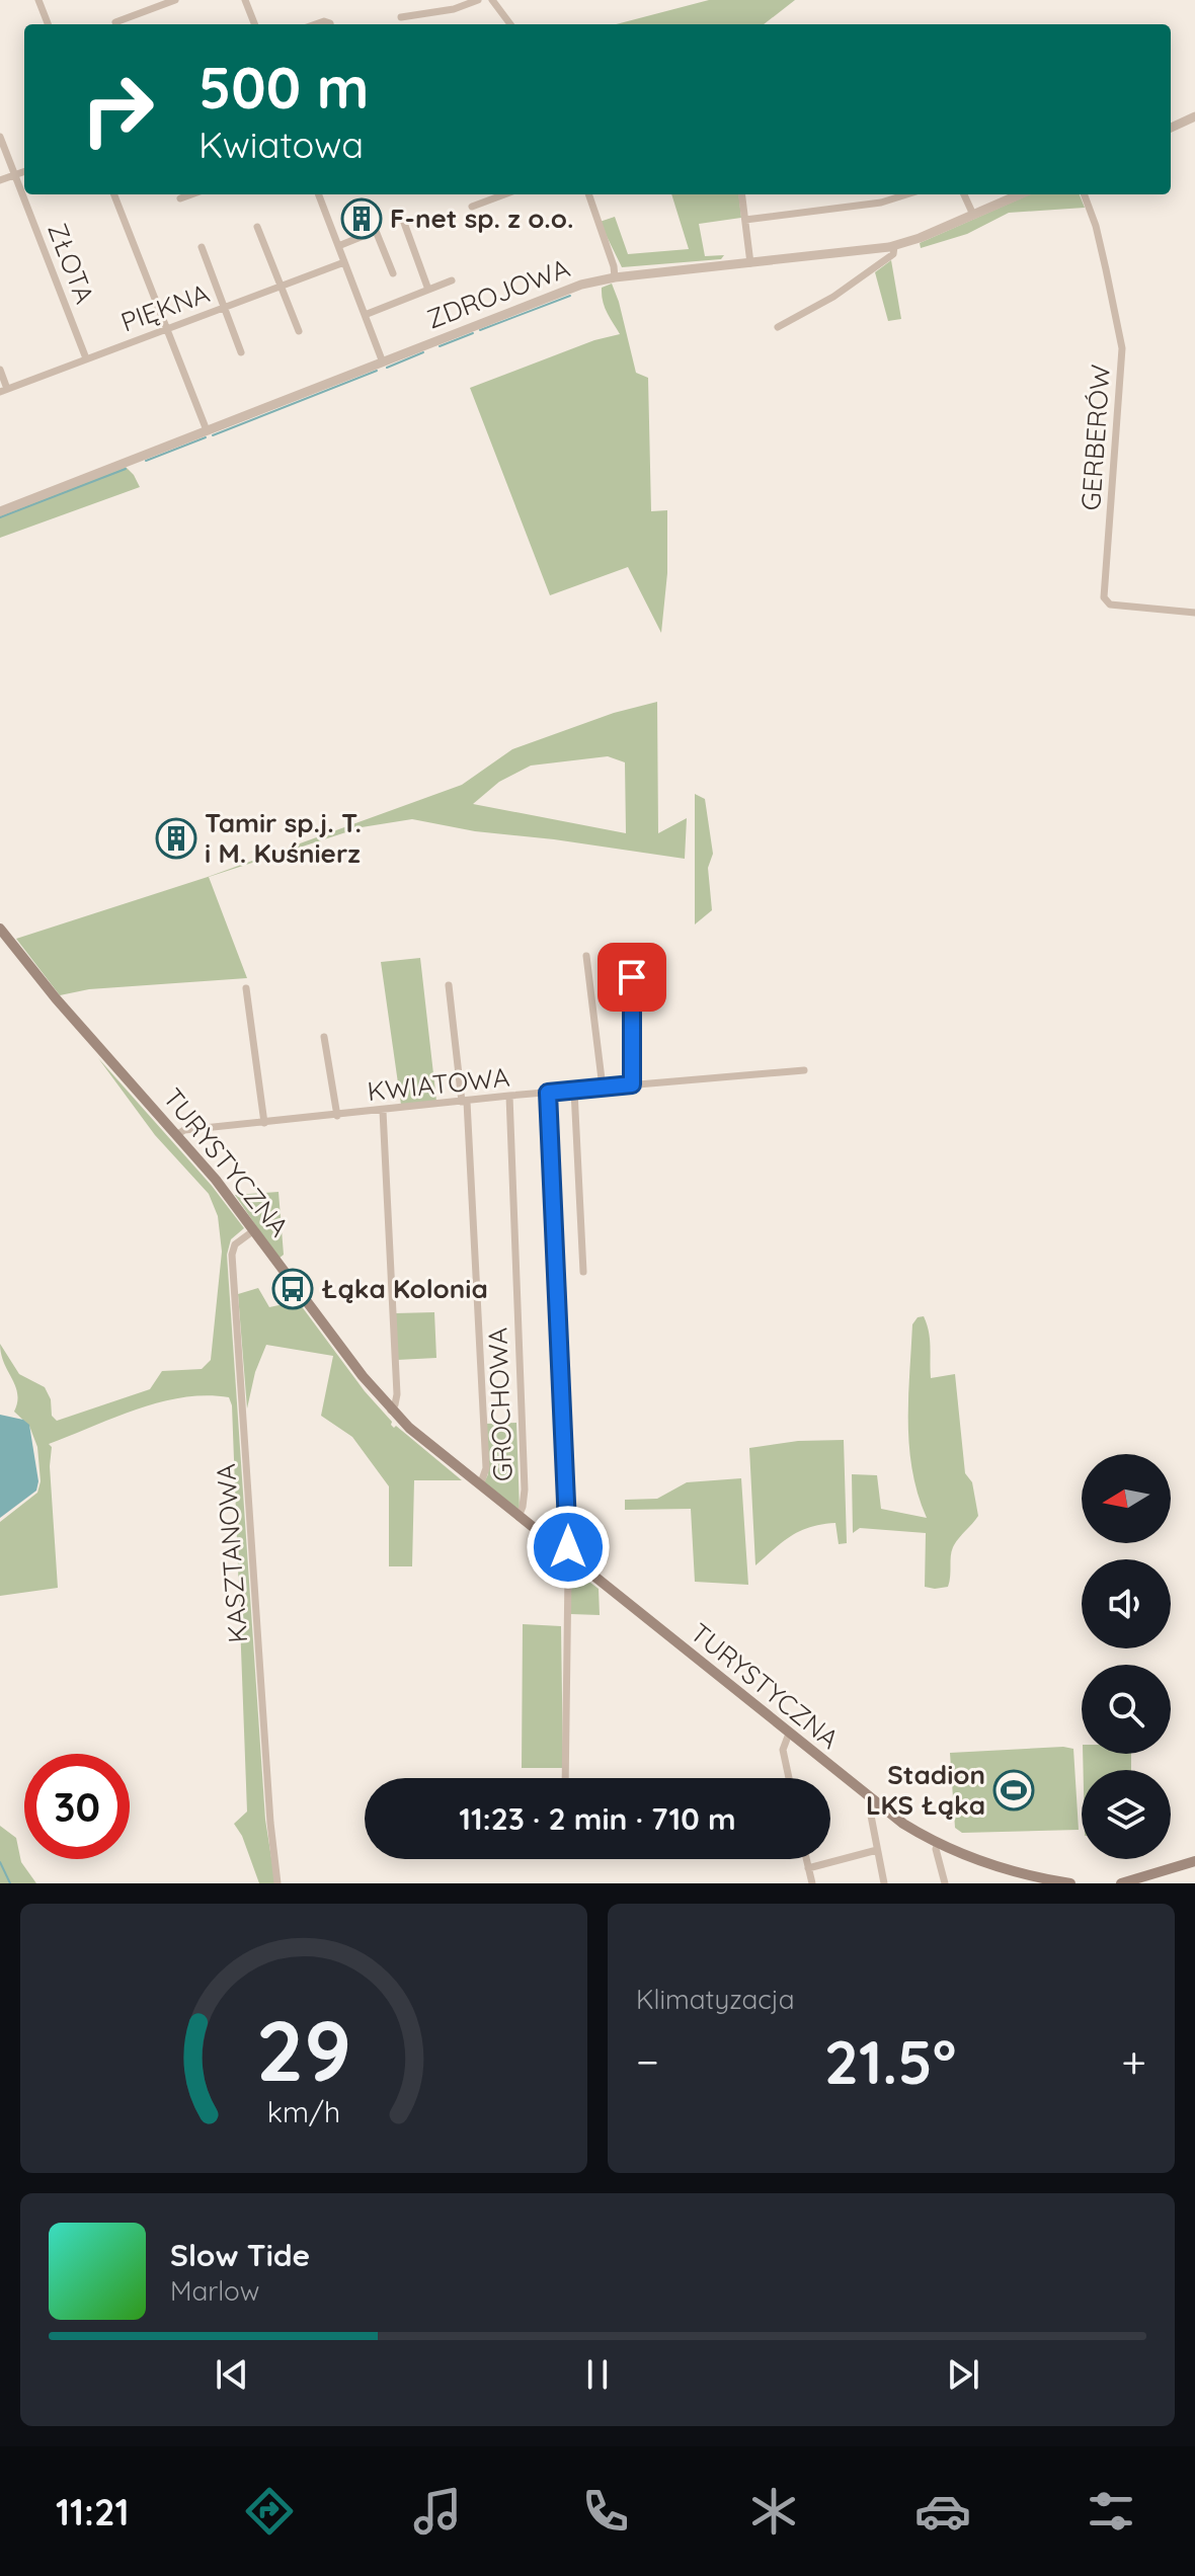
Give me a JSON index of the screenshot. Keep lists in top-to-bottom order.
{
  "streets": {
    "main road": ["TURYSTYCZNA"],
    "street": [
      "ZŁOTA",
      "ZDROJOWA",
      "PIĘKNA",
      "GERBERÓW",
      "KWIATOWA",
      "GROCHOWA",
      "KASZTANOWA"
    ]
  },
  "crossings": [
    ["ZŁOTA", "PIĘKNA"],
    ["KWIATOWA", "TURYSTYCZNA"],
    ["KWIATOWA", "GROCHOWA"],
    ["TURYSTYCZNA", "GROCHOWA"],
    ["TURYSTYCZNA", "KASZTANOWA"]
  ],
  "places": {
    "building": ["F-net sp. z o.o.", "Tamir sp.j. T. i M. Kuśnierz"],
    "bus stop": ["Łąka Kolonia"],
    "sports": ["Stadion LKS Łąka"]
  },
  "north": "left",
  "page": {
    "turn": ["500 m", "Kwiatowa"],
    "limit": "30",
    "trip": "11:23 · 2 min · 710 m",
    "tile": "Klimatyzacja",
    "heat": ["−", "21.5°", "+"],
    "song": ["Slow Tide", "Marlow"],
    "tabs": "11:21",
    "gauge": ["29", "km/h"]
  }
}
